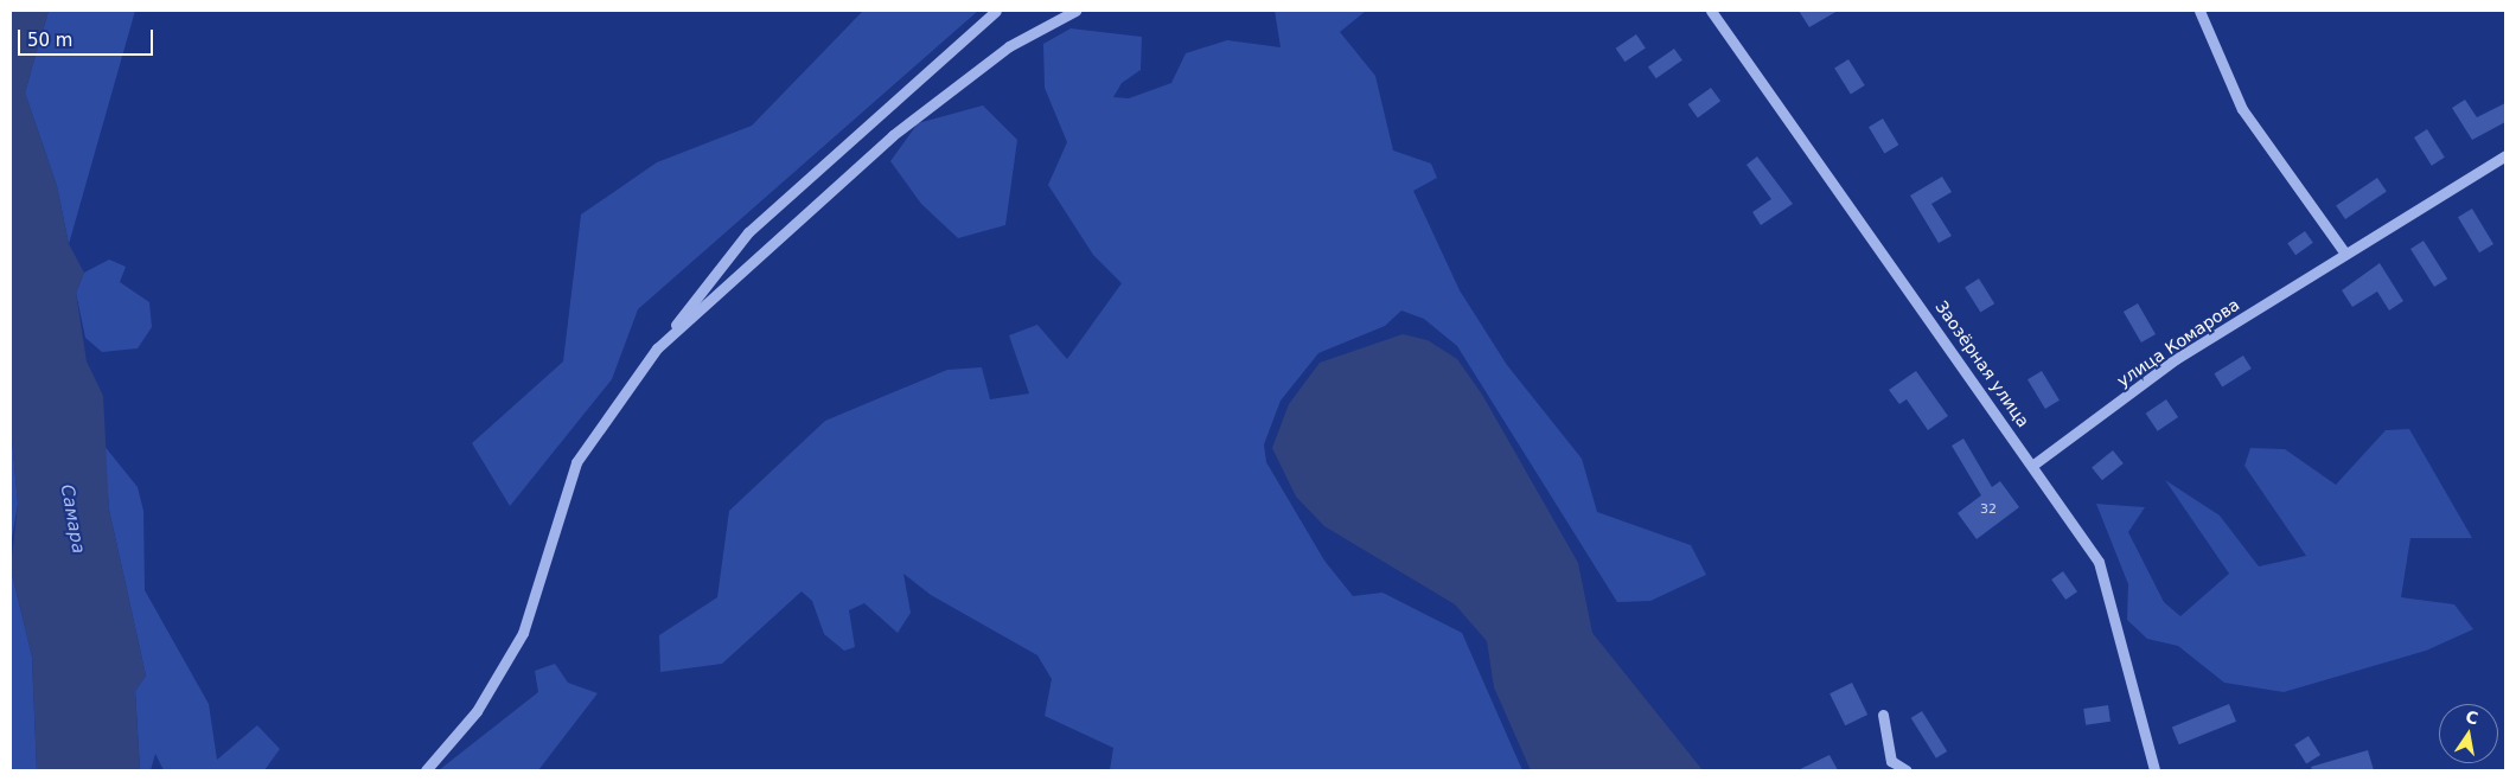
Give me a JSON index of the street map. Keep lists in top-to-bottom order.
{
  "streets": {
    "street": ["улица Комарова", "Заозёрная улица"]
  },
  "crossings": [
    ["улица Комарова", "Заозёрная улица"]
  ],
  "water": ["Самара"],
  "house_numbers": ["32"],
  "scale_bar": "50 m",
  "north": "top"
}
